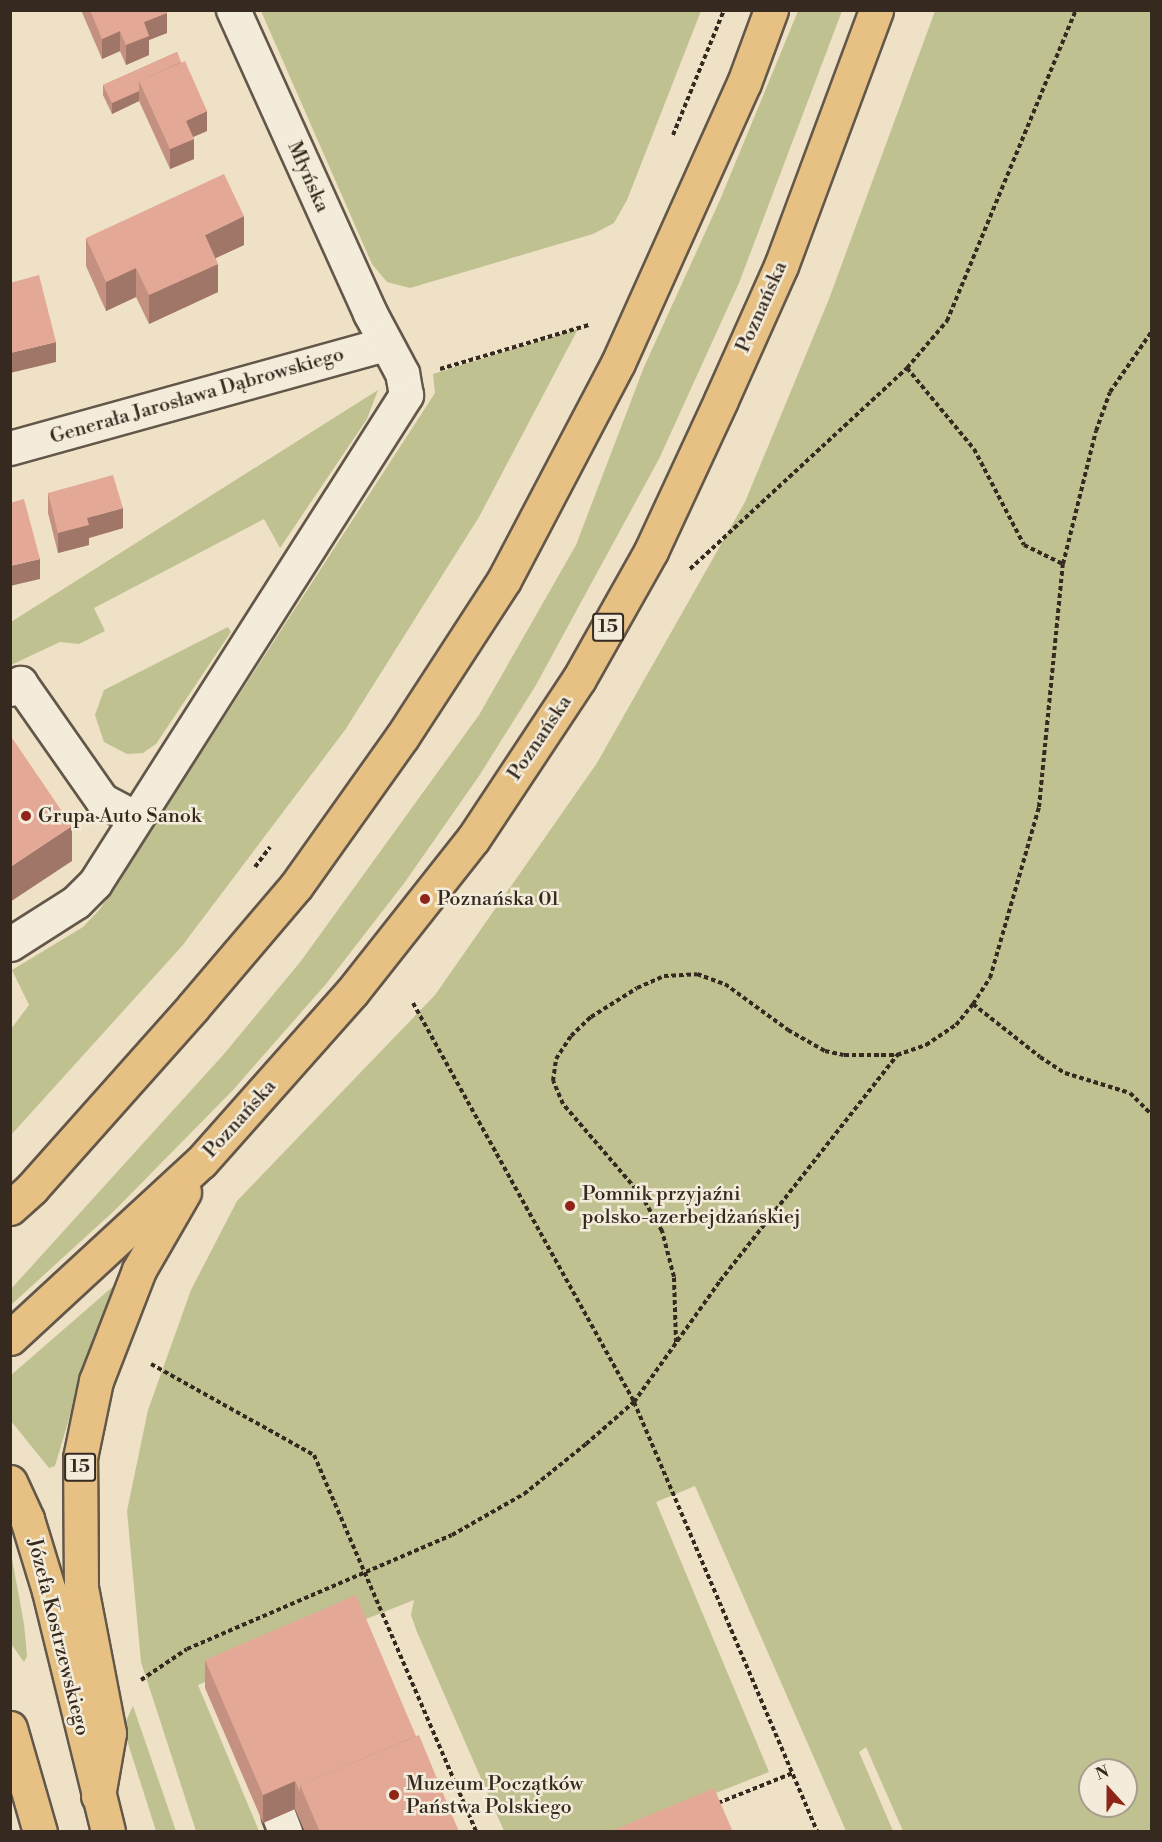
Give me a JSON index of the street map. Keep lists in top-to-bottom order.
{
  "streets": {
    "main road": ["Poznańska", "15", "Józefa Kostrzewskiego"],
    "street": ["Młyńska", "Generała Jarosława Dąbrowskiego"]
  },
  "crossings": [
    ["Młyńska", "Generała Jarosława Dąbrowskiego"],
    ["Poznańska", "Józefa Kostrzewskiego"]
  ],
  "places": [
    "Grupa Auto Sanok",
    "Poznańska 01",
    "Pomnik przyjaźni polsko-azerbejdżańskiej",
    "Muzeum Początków Państwa Polskiego"
  ],
  "north": "top"
}
